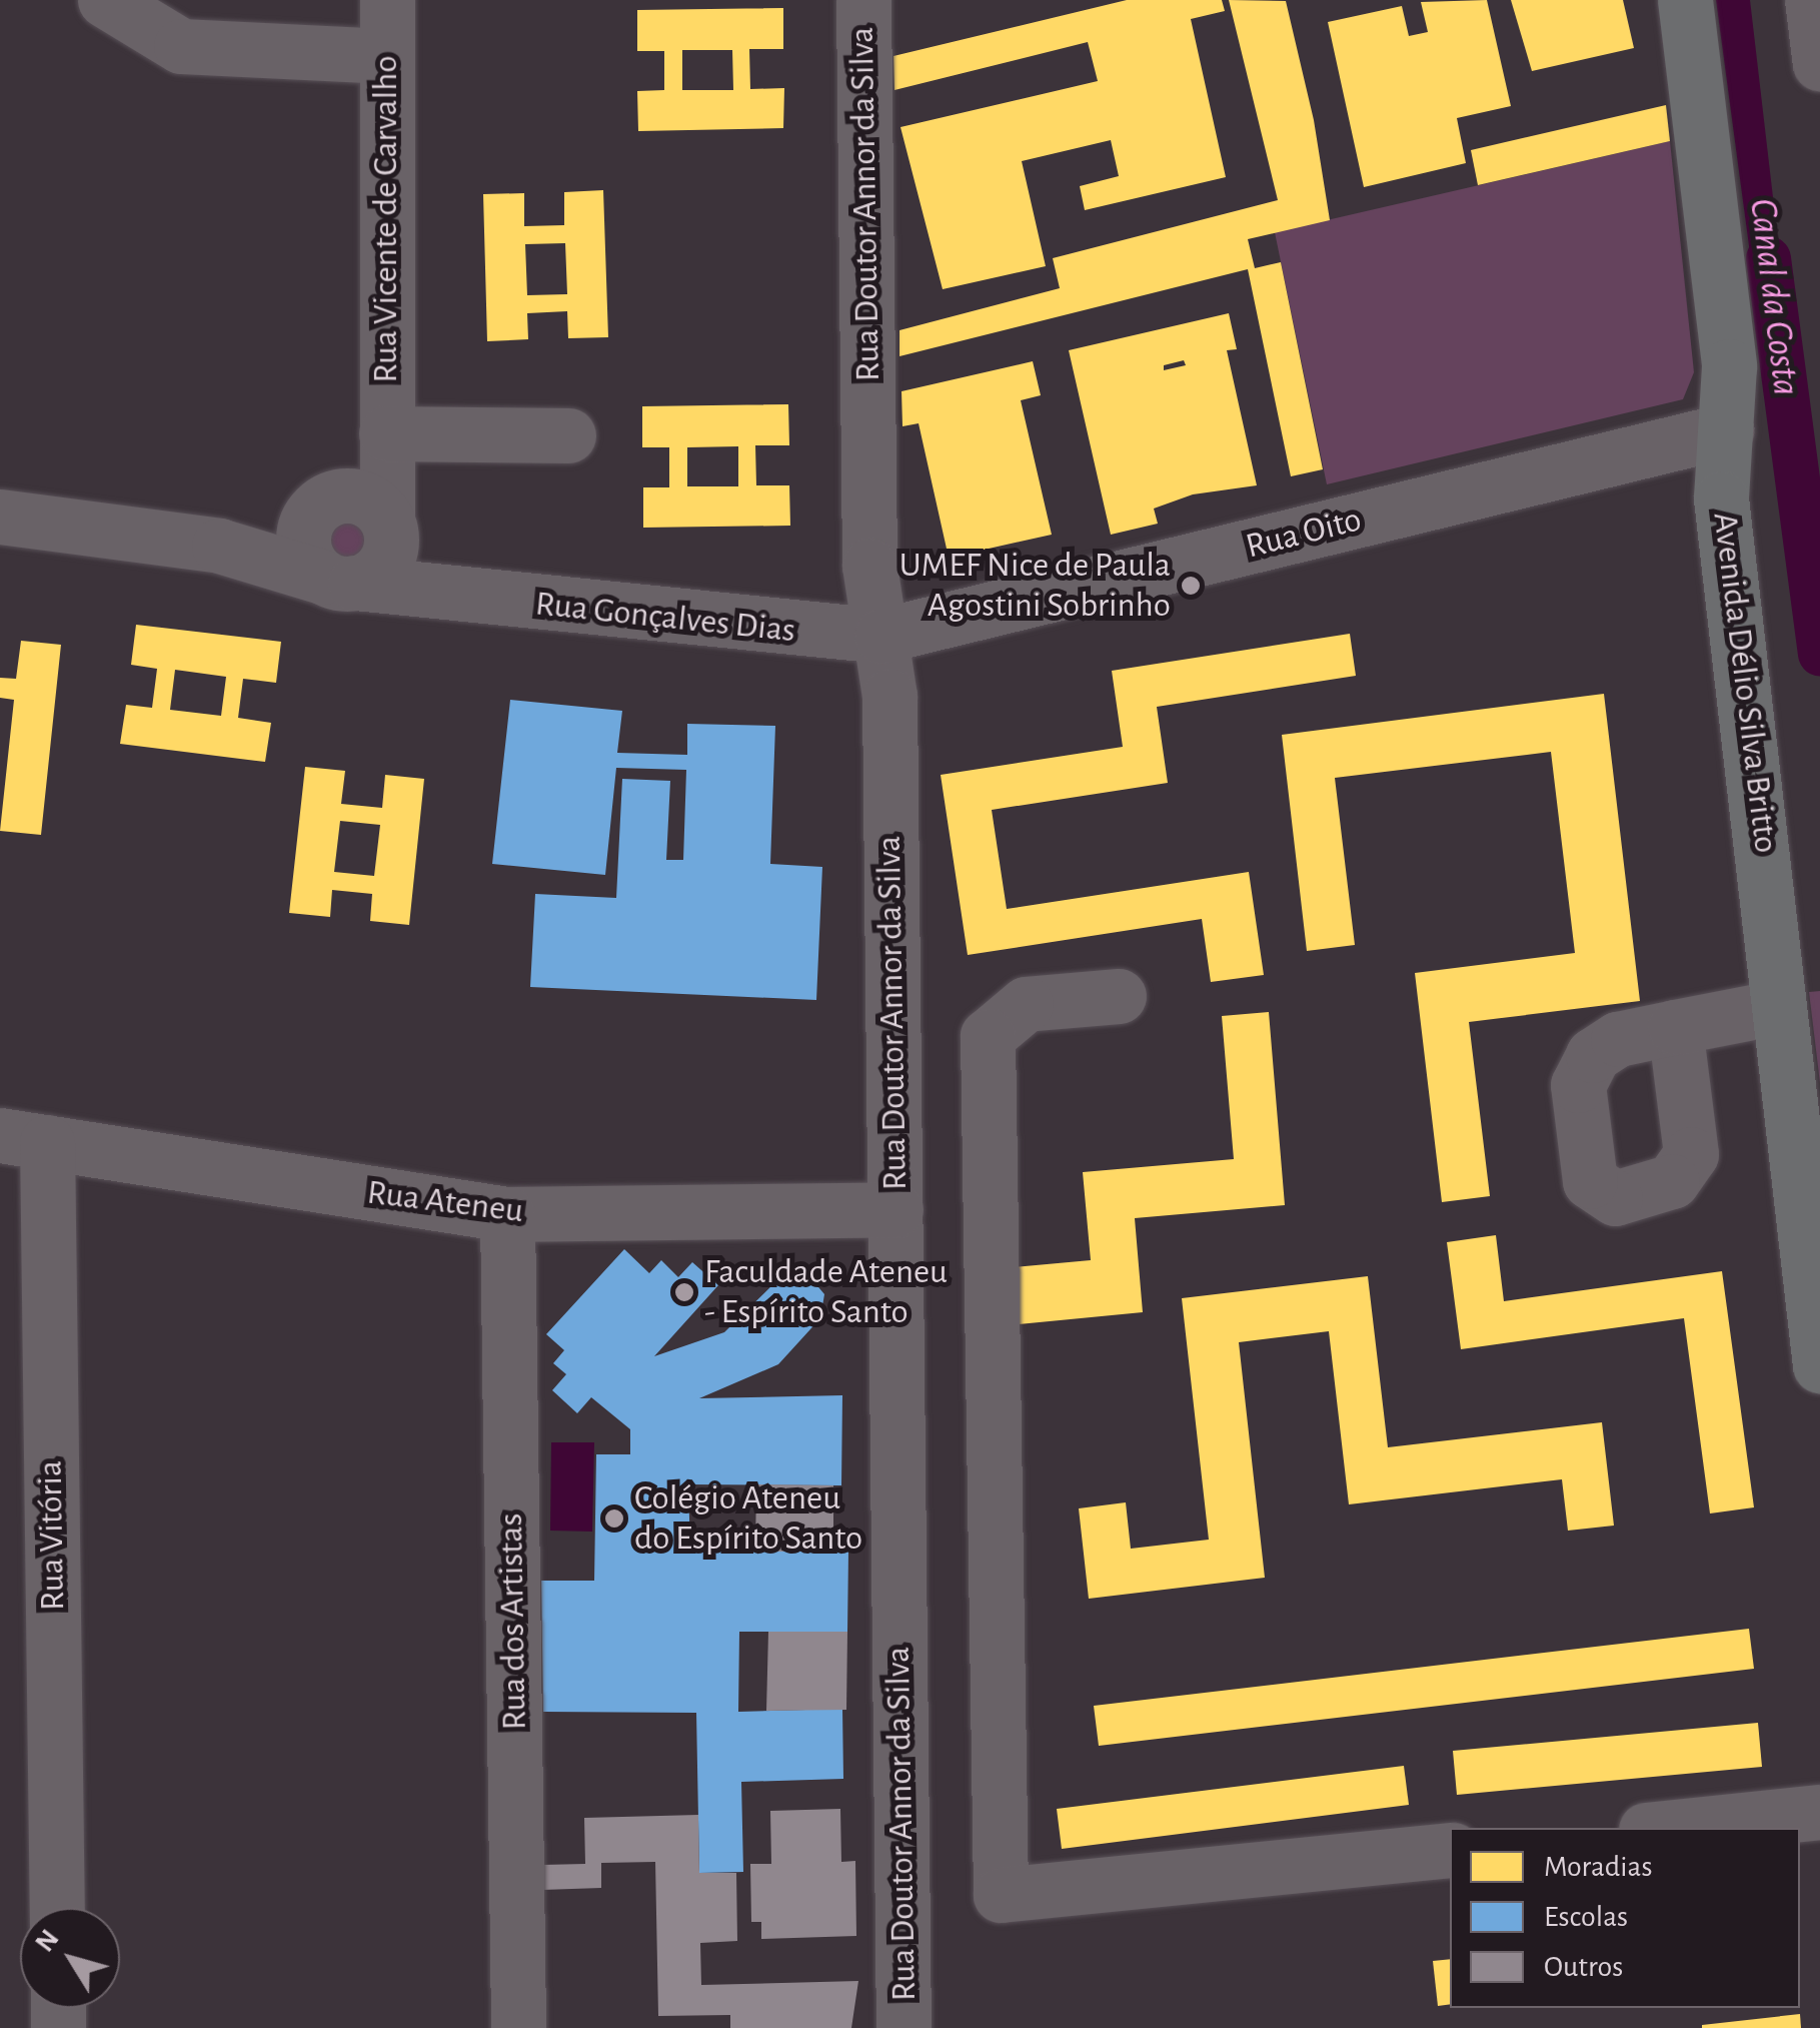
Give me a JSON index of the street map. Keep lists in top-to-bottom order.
{
  "streets": {
    "main road": ["Avenida Délio Silva Britto"],
    "street": [
      "Rua Doutor Annor da Silva",
      "Rua Vicente de Carvalho",
      "Rua Oito",
      "Rua Gonçalves Dias",
      "Rua Ateneu",
      "Rua Vitória",
      "Rua dos Artistas"
    ]
  },
  "crossings": [
    ["Rua Doutor Annor da Silva", "Rua Oito"],
    ["Rua Doutor Annor da Silva", "Rua Gonçalves Dias"],
    ["Rua Doutor Annor da Silva", "Rua Ateneu"],
    ["Rua Vicente de Carvalho", "Rua Gonçalves Dias"],
    ["Rua Oito", "Rua Gonçalves Dias"],
    ["Rua Oito", "Avenida Délio Silva Britto"],
    ["Rua Ateneu", "Rua Vitória"],
    ["Rua Ateneu", "Rua dos Artistas"]
  ],
  "water": ["Canal da Costa"],
  "places": ["UMEF Nice de Paula Agostini Sobrinho", "Faculdade Ateneu - Espírito Santo", "Colégio Ateneu do Espírito Santo"],
  "legend": ["Moradias", "Escolas", "Outros"],
  "north": "top left"
}
